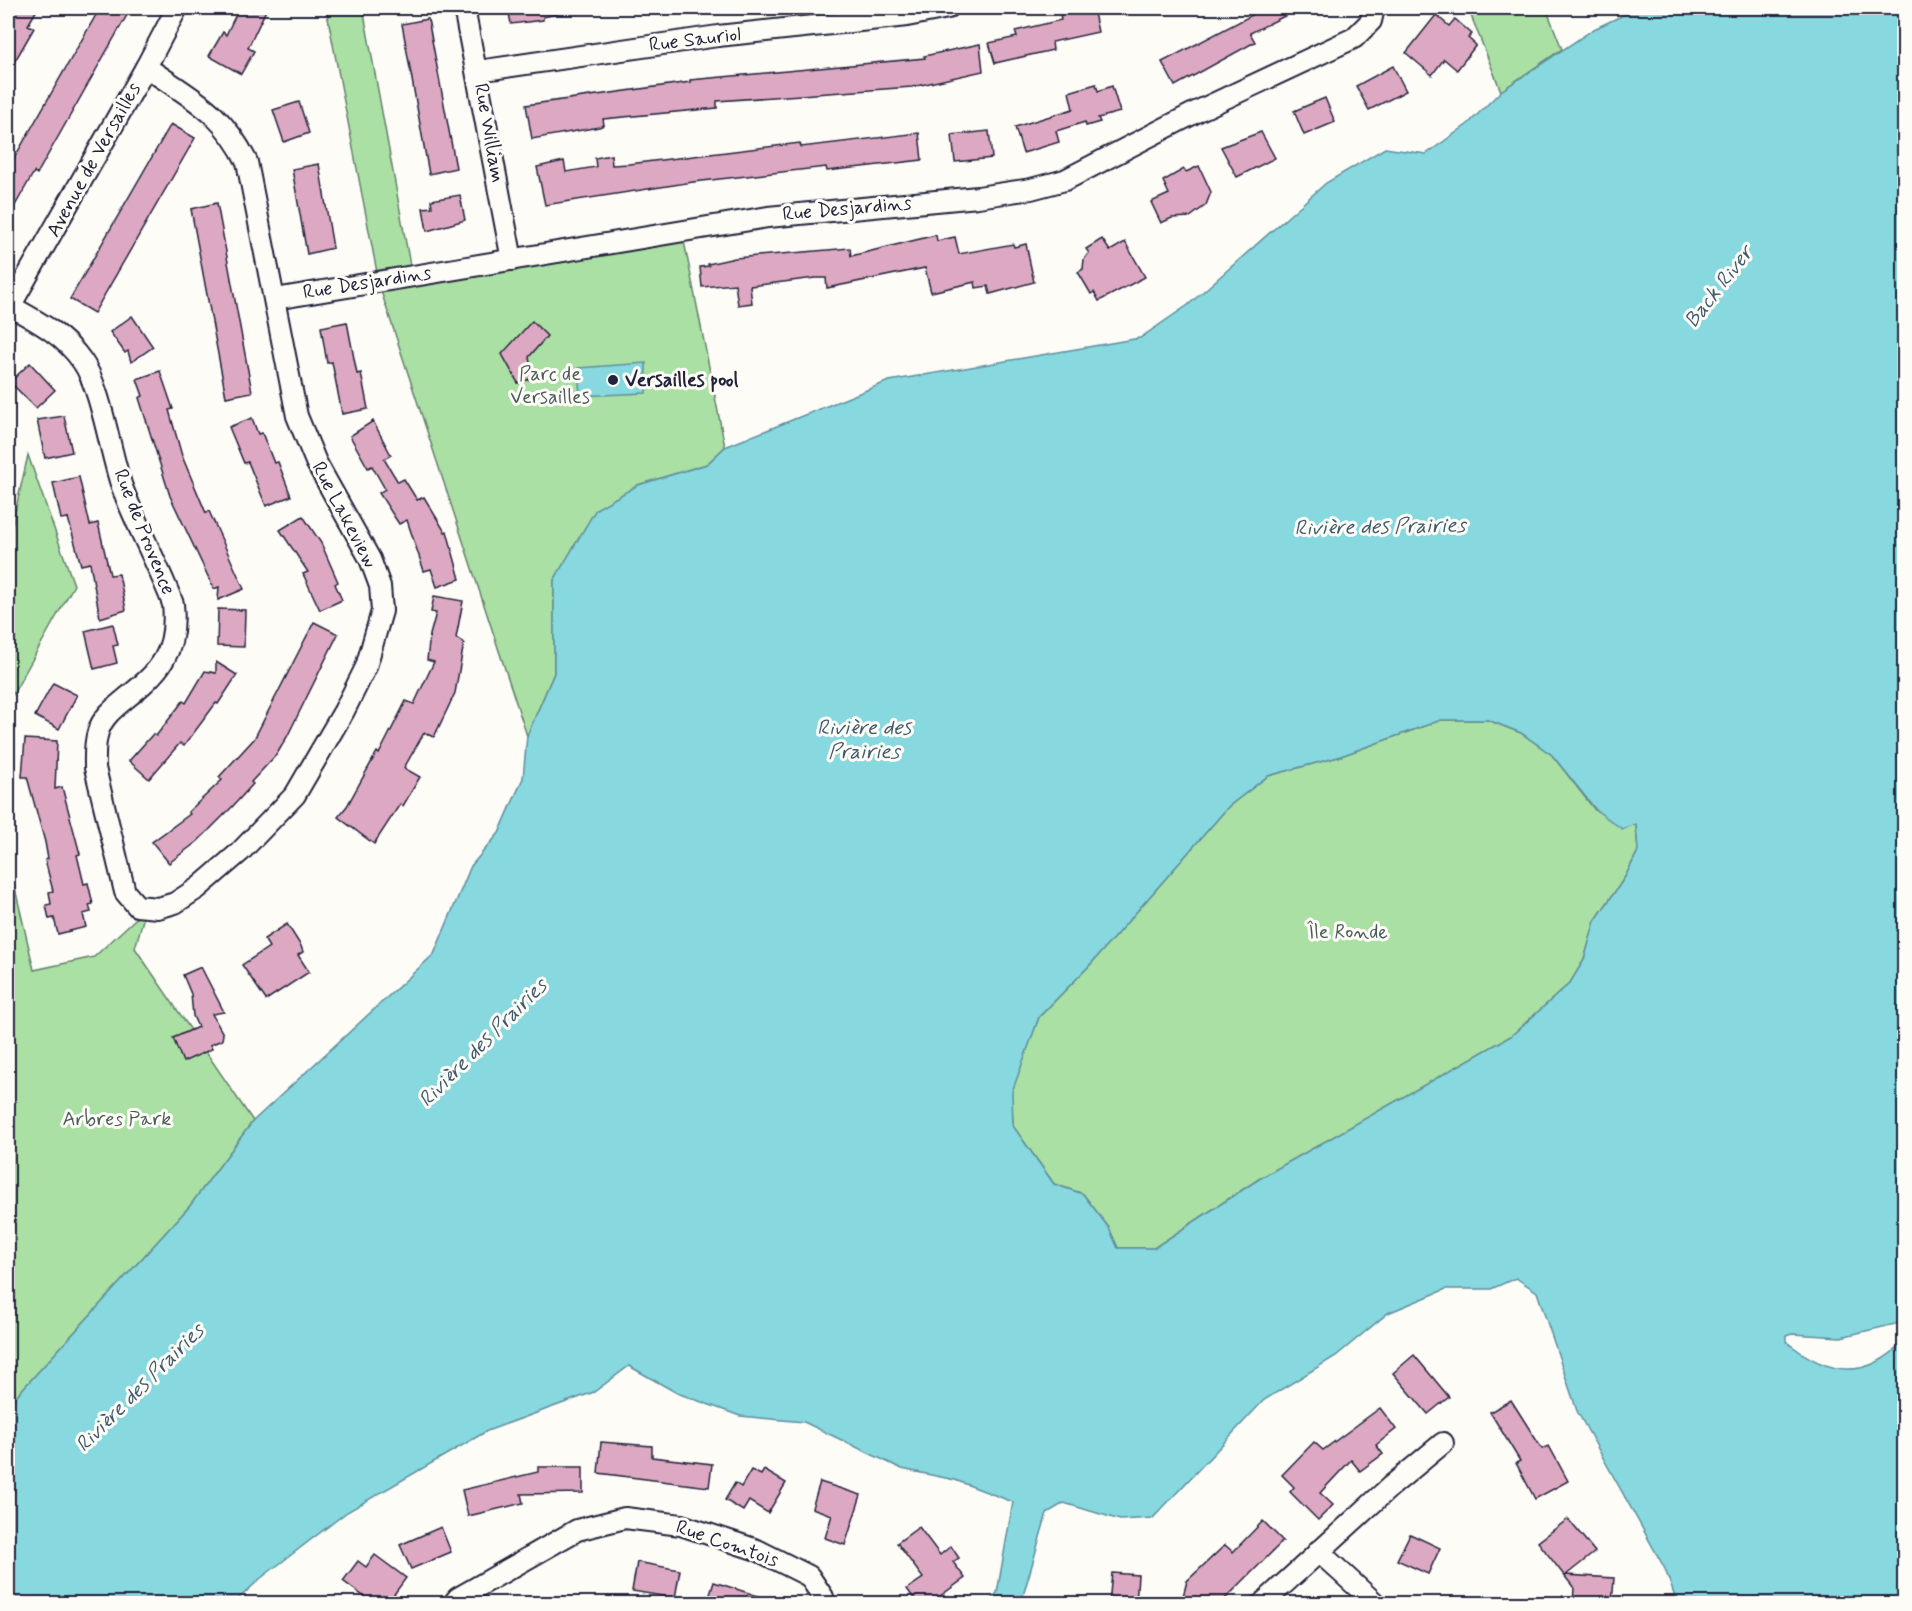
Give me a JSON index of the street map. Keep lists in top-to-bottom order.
{
  "streets": {
    "street": [
      "Rue Sauriol",
      "Rue William",
      "Avenue de Versailles",
      "Rue Desjardins",
      "Rue Lakeview",
      "Rue de Provence",
      "Rue Comtois"
    ]
  },
  "crossings": [
    ["Rue Sauriol", "Rue William"],
    ["Rue William", "Rue Desjardins"],
    ["Avenue de Versailles", "Rue Lakeview"],
    ["Avenue de Versailles", "Rue de Provence"],
    ["Rue Desjardins", "Rue Lakeview"],
    ["Rue Lakeview", "Rue de Provence"]
  ],
  "water": ["Back River", "Rivière des Prairies"],
  "parks": ["Parc de Versailles", "Île Ronde", "Arbres Park"],
  "places": ["Versailles pool"]
}
